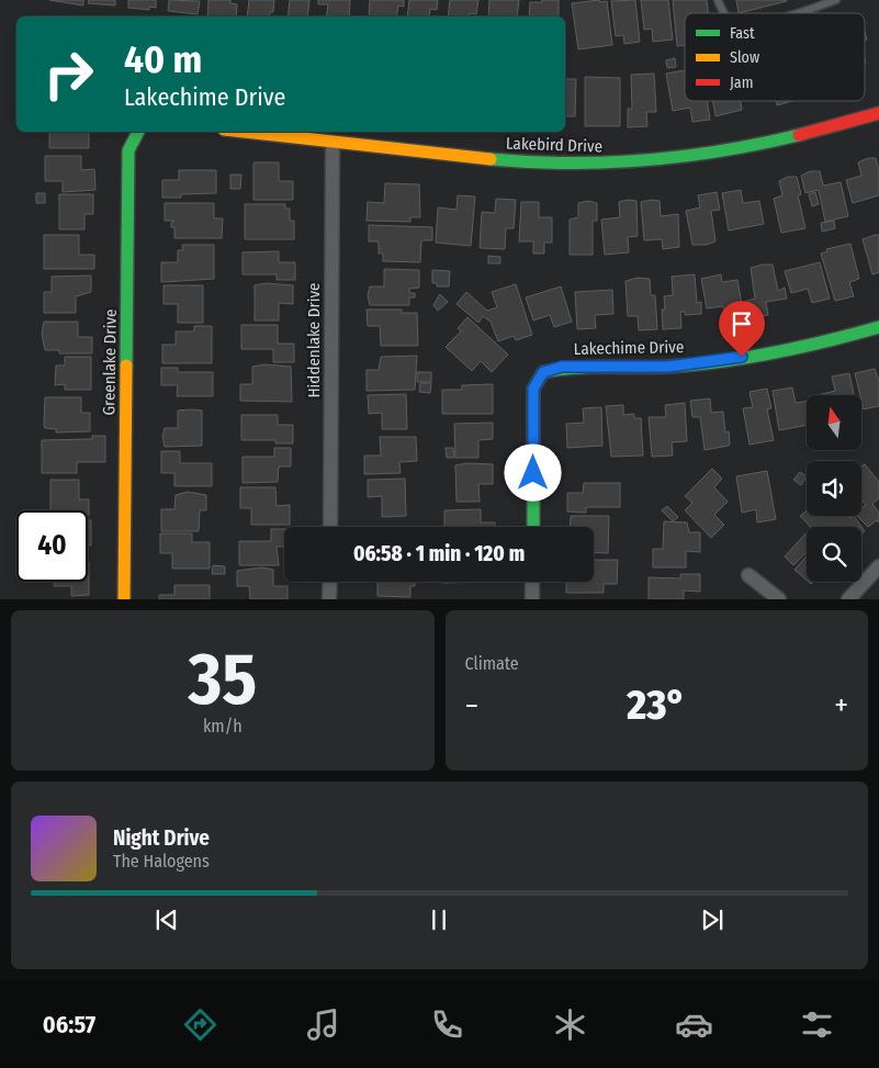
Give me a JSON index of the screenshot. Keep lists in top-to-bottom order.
{
  "streets": {
    "street": [
      "Lakebird Drive",
      "Hiddenlake Drive",
      "Lakechime Drive",
      "Greenlake Drive"
    ]
  },
  "crossings": [
    ["Lakebird Drive", "Hiddenlake Drive"]
  ],
  "legend": ["Fast", "Slow", "Jam"],
  "north": "top",
  "page": {
    "turn": ["40 m", "Lakechime Drive"],
    "limit": "40",
    "trip": "06:58 · 1 min · 120 m",
    "tile": [
      ["35", "km/h"],
      "Climate"
    ],
    "heat": ["−", "23°", "+"],
    "song": ["Night Drive", "The Halogens"],
    "tabs": "06:57"
  }
}
